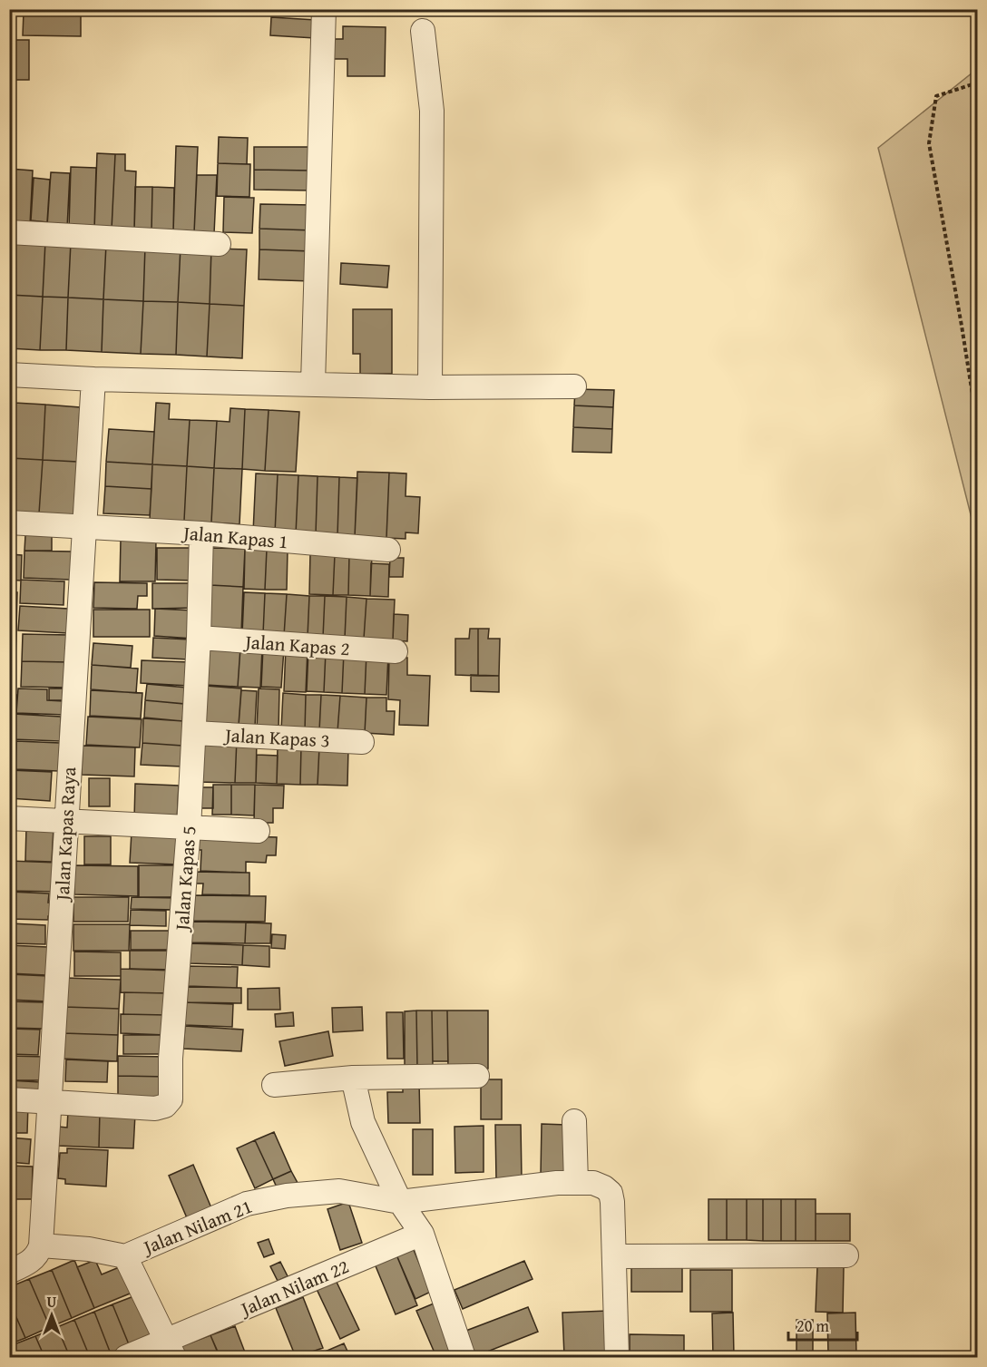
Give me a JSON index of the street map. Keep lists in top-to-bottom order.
{
  "streets": {
    "street": [
      "Jalan Kapas 1",
      "Jalan Kapas 2",
      "Jalan Kapas 3",
      "Jalan Kapas Raya",
      "Jalan Kapas 5",
      "Jalan Nilam 21",
      "Jalan Nilam 22"
    ]
  },
  "crossings": [
    ["Jalan Kapas 1", "Jalan Kapas Raya"],
    ["Jalan Kapas 1", "Jalan Kapas 5"],
    ["Jalan Kapas 2", "Jalan Kapas 5"],
    ["Jalan Kapas 3", "Jalan Kapas 5"],
    ["Jalan Kapas Raya", "Jalan Kapas 5"]
  ],
  "scale_bar": "20 m",
  "north": "top"
}
